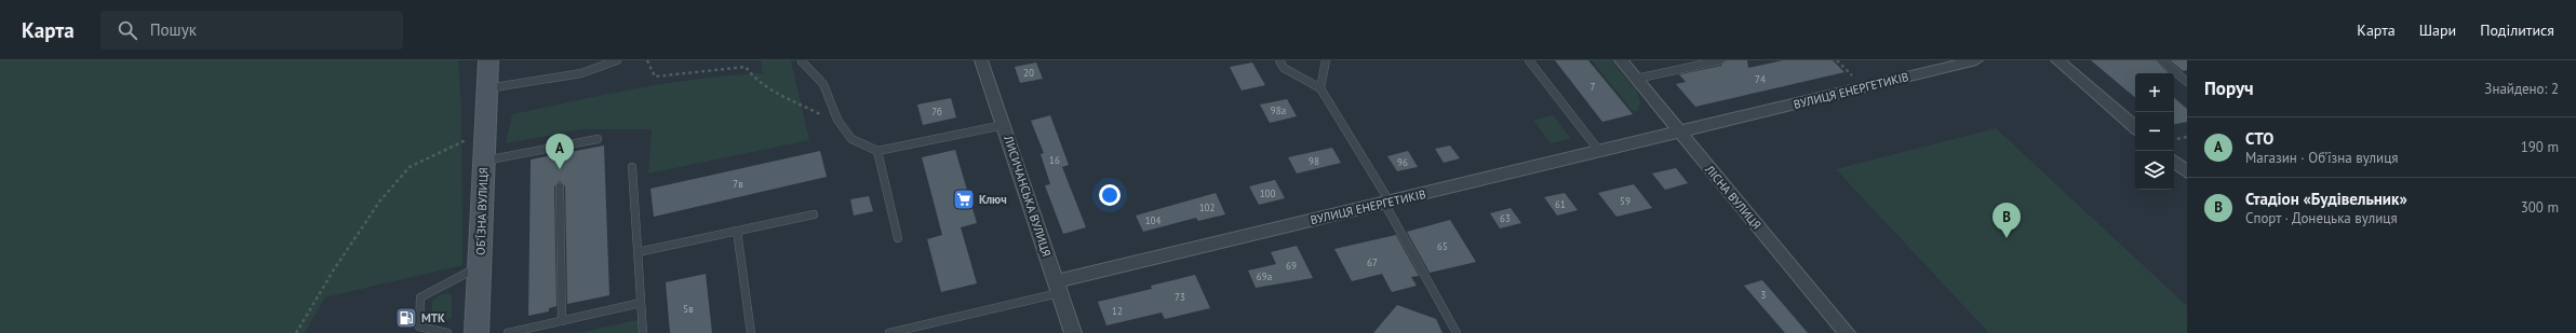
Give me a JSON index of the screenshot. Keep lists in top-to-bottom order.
{
  "streets": {
    "main road": ["ОБ’ЇЗНА ВУЛИЦЯ"],
    "street": ["ВУЛИЦЯ ЕНЕРГЕТИКІВ", "ЛИСИЧАНСЬКА ВУЛИЦЯ", "ЛІСНА ВУЛИЦЯ"]
  },
  "crossings": [
    ["ВУЛИЦЯ ЕНЕРГЕТИКІВ", "ЛИСИЧАНСЬКА ВУЛИЦЯ"],
    ["ВУЛИЦЯ ЕНЕРГЕТИКІВ", "ЛІСНА ВУЛИЦЯ"]
  ],
  "places": {
    "supermarket": ["Ключ"],
    "fuel station": ["МТК"]
  },
  "house_numbers": [
    "20",
    "74",
    "7",
    "98а",
    "7б",
    "16",
    "98",
    "96",
    "7в",
    "100",
    "59",
    "61",
    "102",
    "63",
    "104",
    "65",
    "67",
    "69",
    "69а",
    "3",
    "73",
    "5в",
    "12"
  ],
  "page": {
    "header": "Карта",
    "search": "Пошук",
    "nav": ["Карта", "Шари", "Поділитися"],
    "heading": ["Поруч", "Знайдено: 2"],
    "map_buttons": ["+", "−"],
    "list": [
      {
        "mark": "A",
        "name": "СТО",
        "note": "Магазин · Об’їзна вулиця",
        "value": "190 m"
      },
      {
        "mark": "B",
        "name": "Стадіон «Будівельник»",
        "note": "Спорт · Донецька вулиця",
        "value": "300 m"
      }
    ],
    "pins": ["A", "B"]
  }
}
